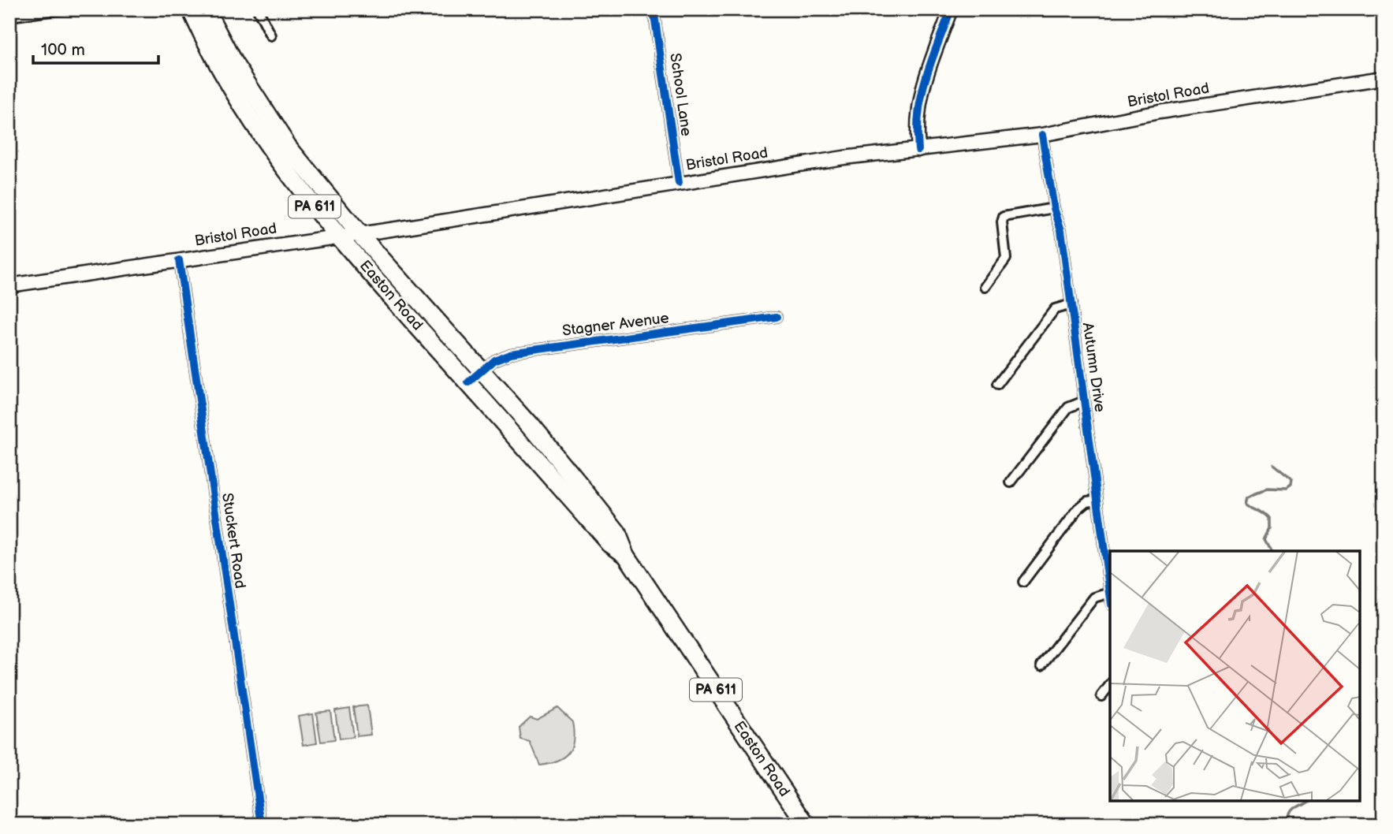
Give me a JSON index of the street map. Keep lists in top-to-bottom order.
{
  "streets": {
    "highway": ["PA 611", "Easton Road"],
    "main road": ["Bristol Road"],
    "street": [
      "School Lane",
      "Stagner Avenue",
      "Autumn Drive",
      "Stuckert Road"
    ]
  },
  "crossings": [
    ["School Lane", "Bristol Road"],
    ["Bristol Road", "Easton Road"],
    ["Bristol Road", "Autumn Drive"],
    ["Bristol Road", "Stuckert Road"],
    ["Easton Road", "Stagner Avenue"]
  ],
  "scale_bar": "100 m"
}
